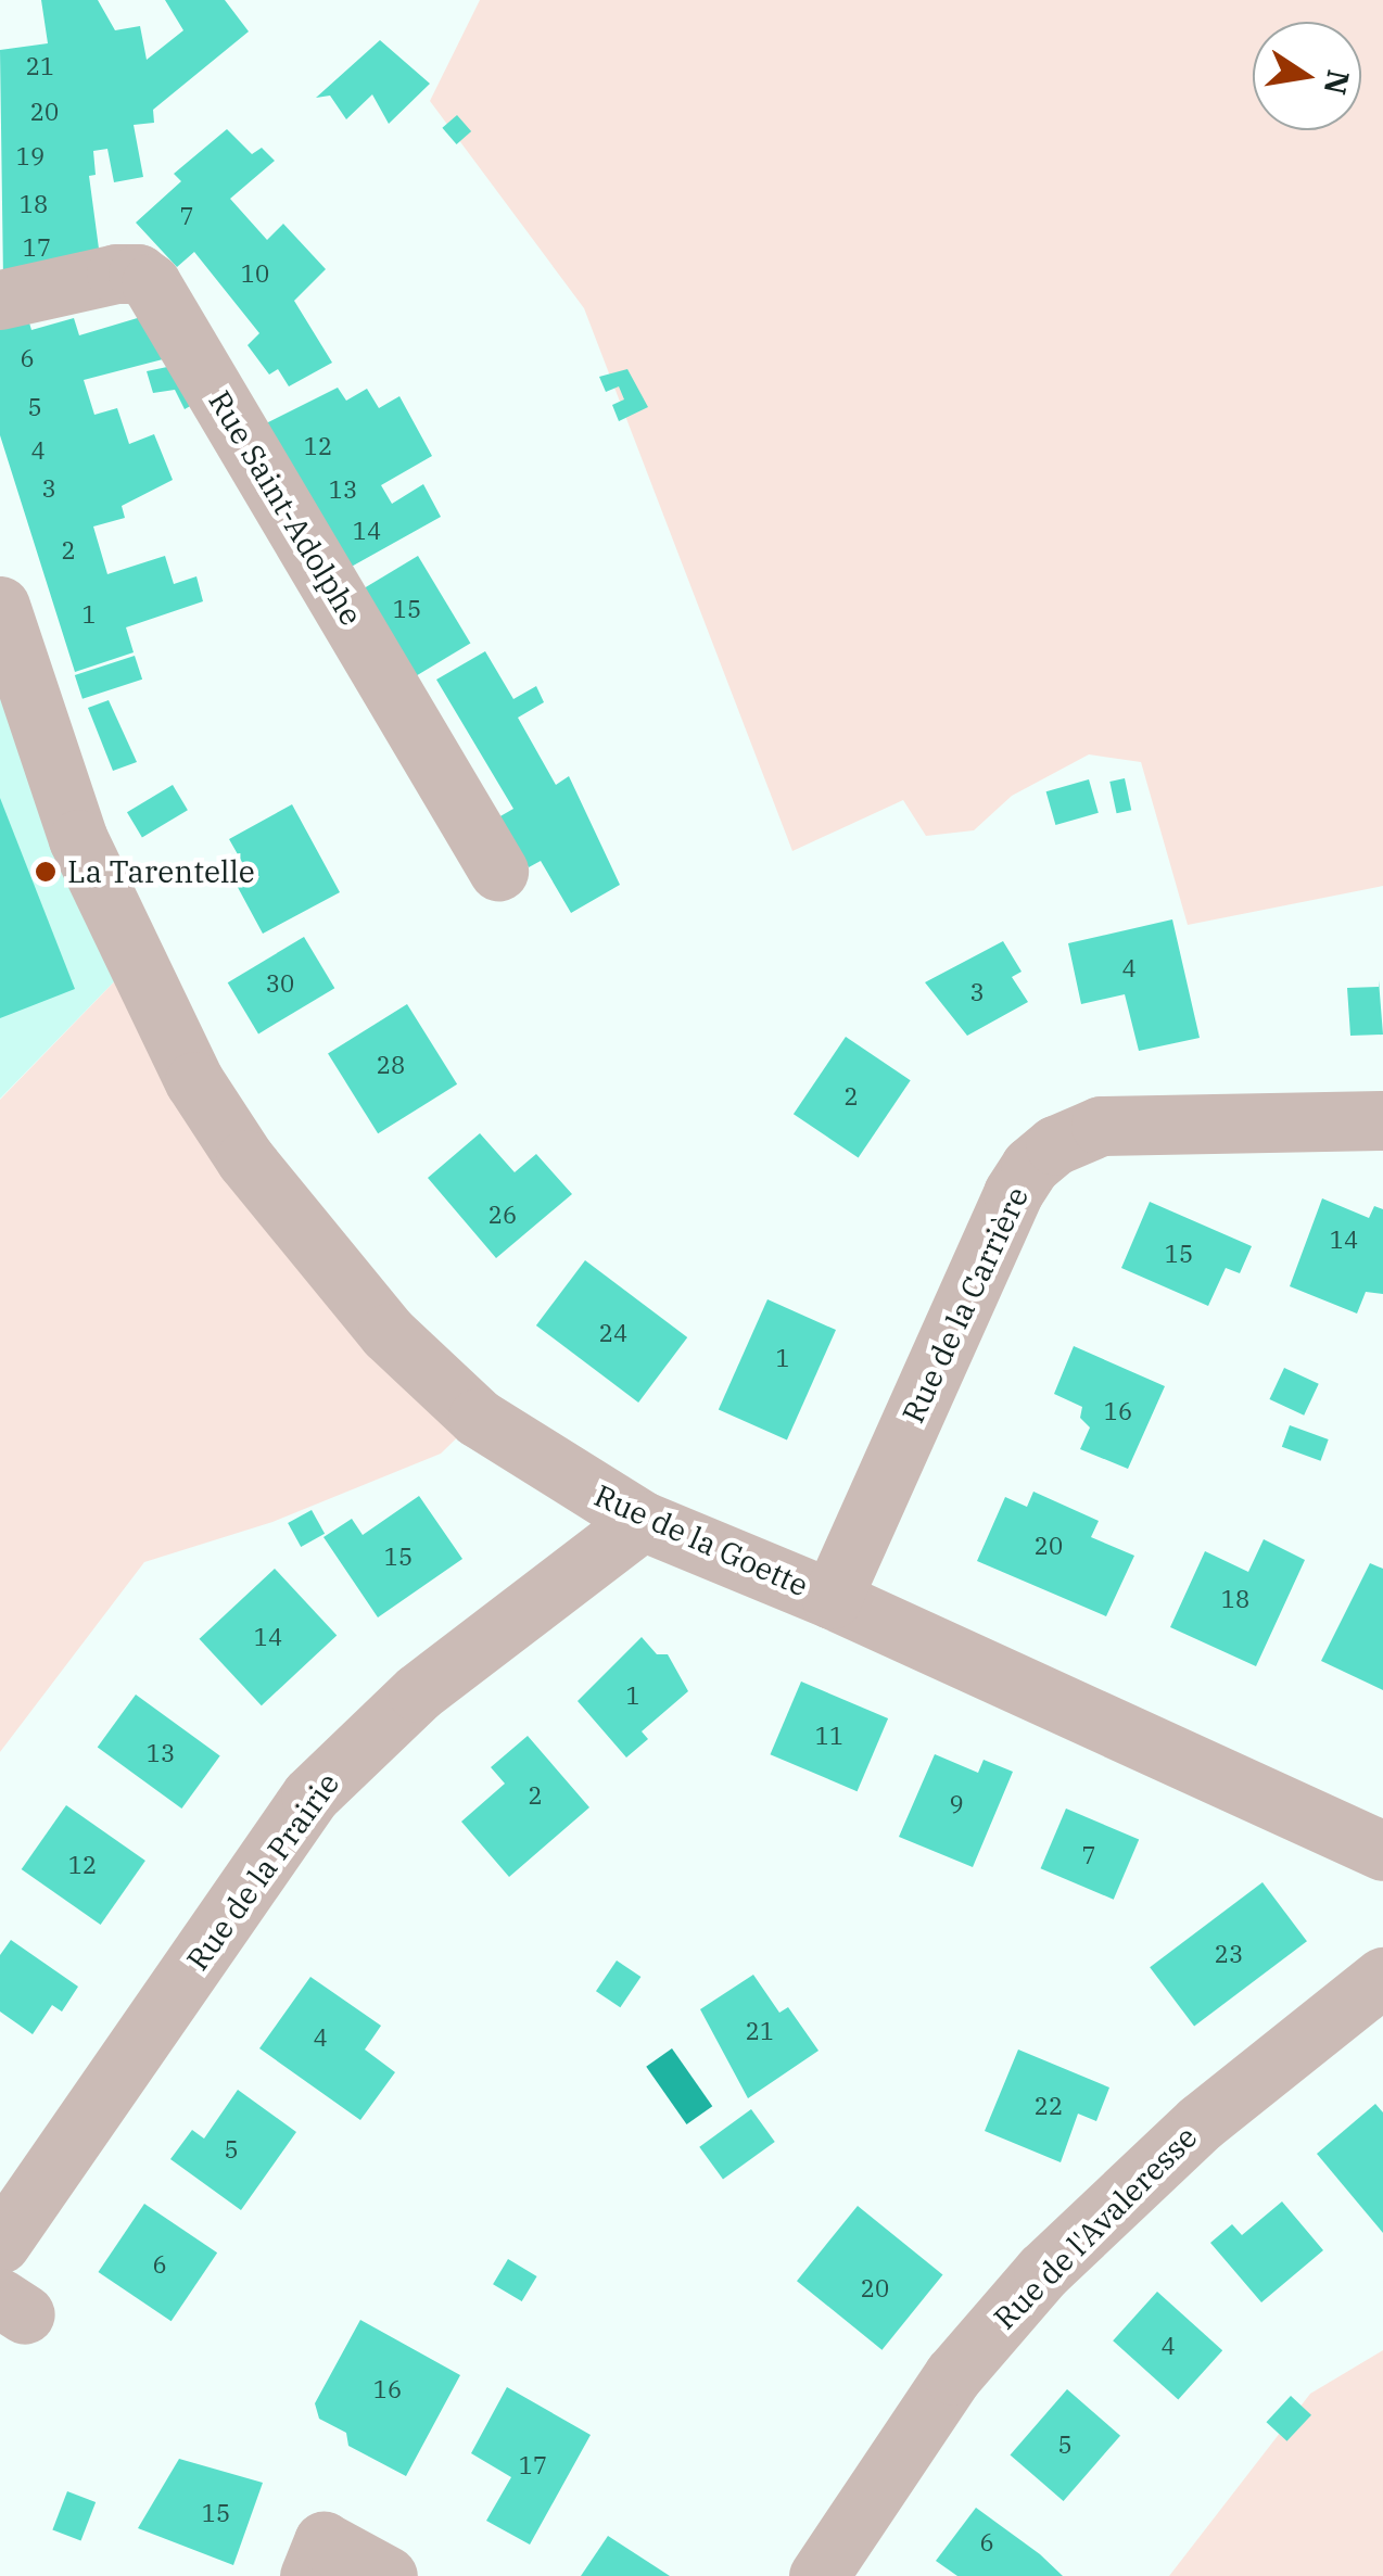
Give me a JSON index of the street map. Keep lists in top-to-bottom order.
{
  "streets": {
    "street": [
      "Rue Saint-Adolphe",
      "Rue de la Carrière",
      "Rue de la Goette",
      "Rue de la Prairie",
      "Rue de l'Avaleresse"
    ]
  },
  "crossings": [
    ["Rue de la Carrière", "Rue de la Goette"],
    ["Rue de la Goette", "Rue de la Prairie"]
  ],
  "places": ["La Tarentelle"],
  "house_numbers": [
    "21",
    "20",
    "19",
    "18",
    "7",
    "17",
    "10",
    "6",
    "5",
    "12",
    "4",
    "3",
    "13",
    "14",
    "2",
    "15",
    "1",
    "4",
    "30",
    "3",
    "28",
    "2",
    "26",
    "14",
    "15",
    "24",
    "1",
    "16",
    "20",
    "15",
    "18",
    "14",
    "1",
    "11",
    "13",
    "2",
    "9",
    "7",
    "12",
    "23",
    "21",
    "4",
    "22",
    "5",
    "6",
    "20",
    "4",
    "16",
    "5",
    "17",
    "15",
    "6"
  ],
  "north": "right"
}
